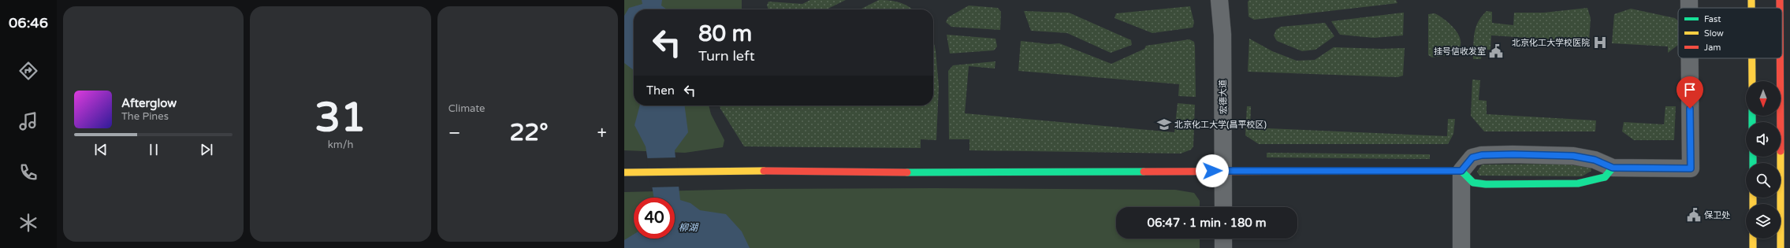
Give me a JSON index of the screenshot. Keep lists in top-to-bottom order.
{
  "streets": {
    "street": ["宏德大道"]
  },
  "water": ["柳湖"],
  "places": {
    "hospital": ["北京化工大学校医院"],
    "public building": ["挂号信收发室", "保卫处"],
    "school or university": ["北京化工大学(昌平校区)"]
  },
  "legend": ["Fast", "Slow", "Jam"],
  "north": "bottom",
  "page": {
    "tabs": "06:46",
    "tile": [
      ["31", "km/h"],
      "Climate"
    ],
    "turn": ["80 m", "Turn left"],
    "then": "Then",
    "song": ["Afterglow", "The Pines"],
    "heat": ["−", "22°", "+"],
    "limit": "40",
    "trip": "06:47 · 1 min · 180 m"
  }
}
